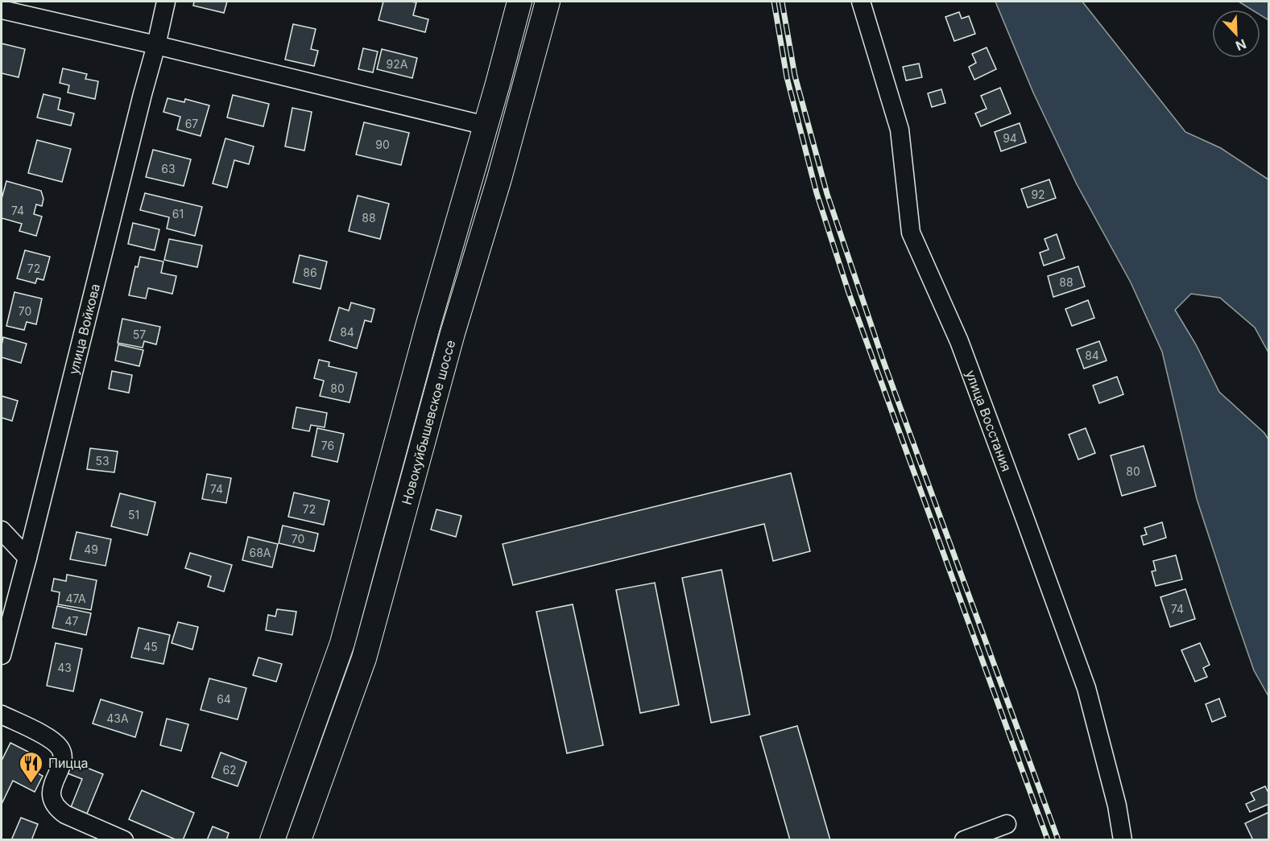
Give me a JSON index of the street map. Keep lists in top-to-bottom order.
{
  "streets": {
    "main road": ["Новокуйбышевское шоссе"],
    "street": ["улица Войкова", "улица Восстания"]
  },
  "places": {
    "restaurant": ["Пицца"]
  },
  "house_numbers": [
    "92А",
    "67",
    "94",
    "90",
    "63",
    "92",
    "74",
    "61",
    "88",
    "72",
    "86",
    "88",
    "70",
    "84",
    "57",
    "84",
    "80",
    "76",
    "53",
    "80",
    "74",
    "72",
    "51",
    "70",
    "49",
    "68А",
    "47А",
    "74",
    "47",
    "45",
    "43",
    "64",
    "43А",
    "62"
  ],
  "north": "bottom right"
}
